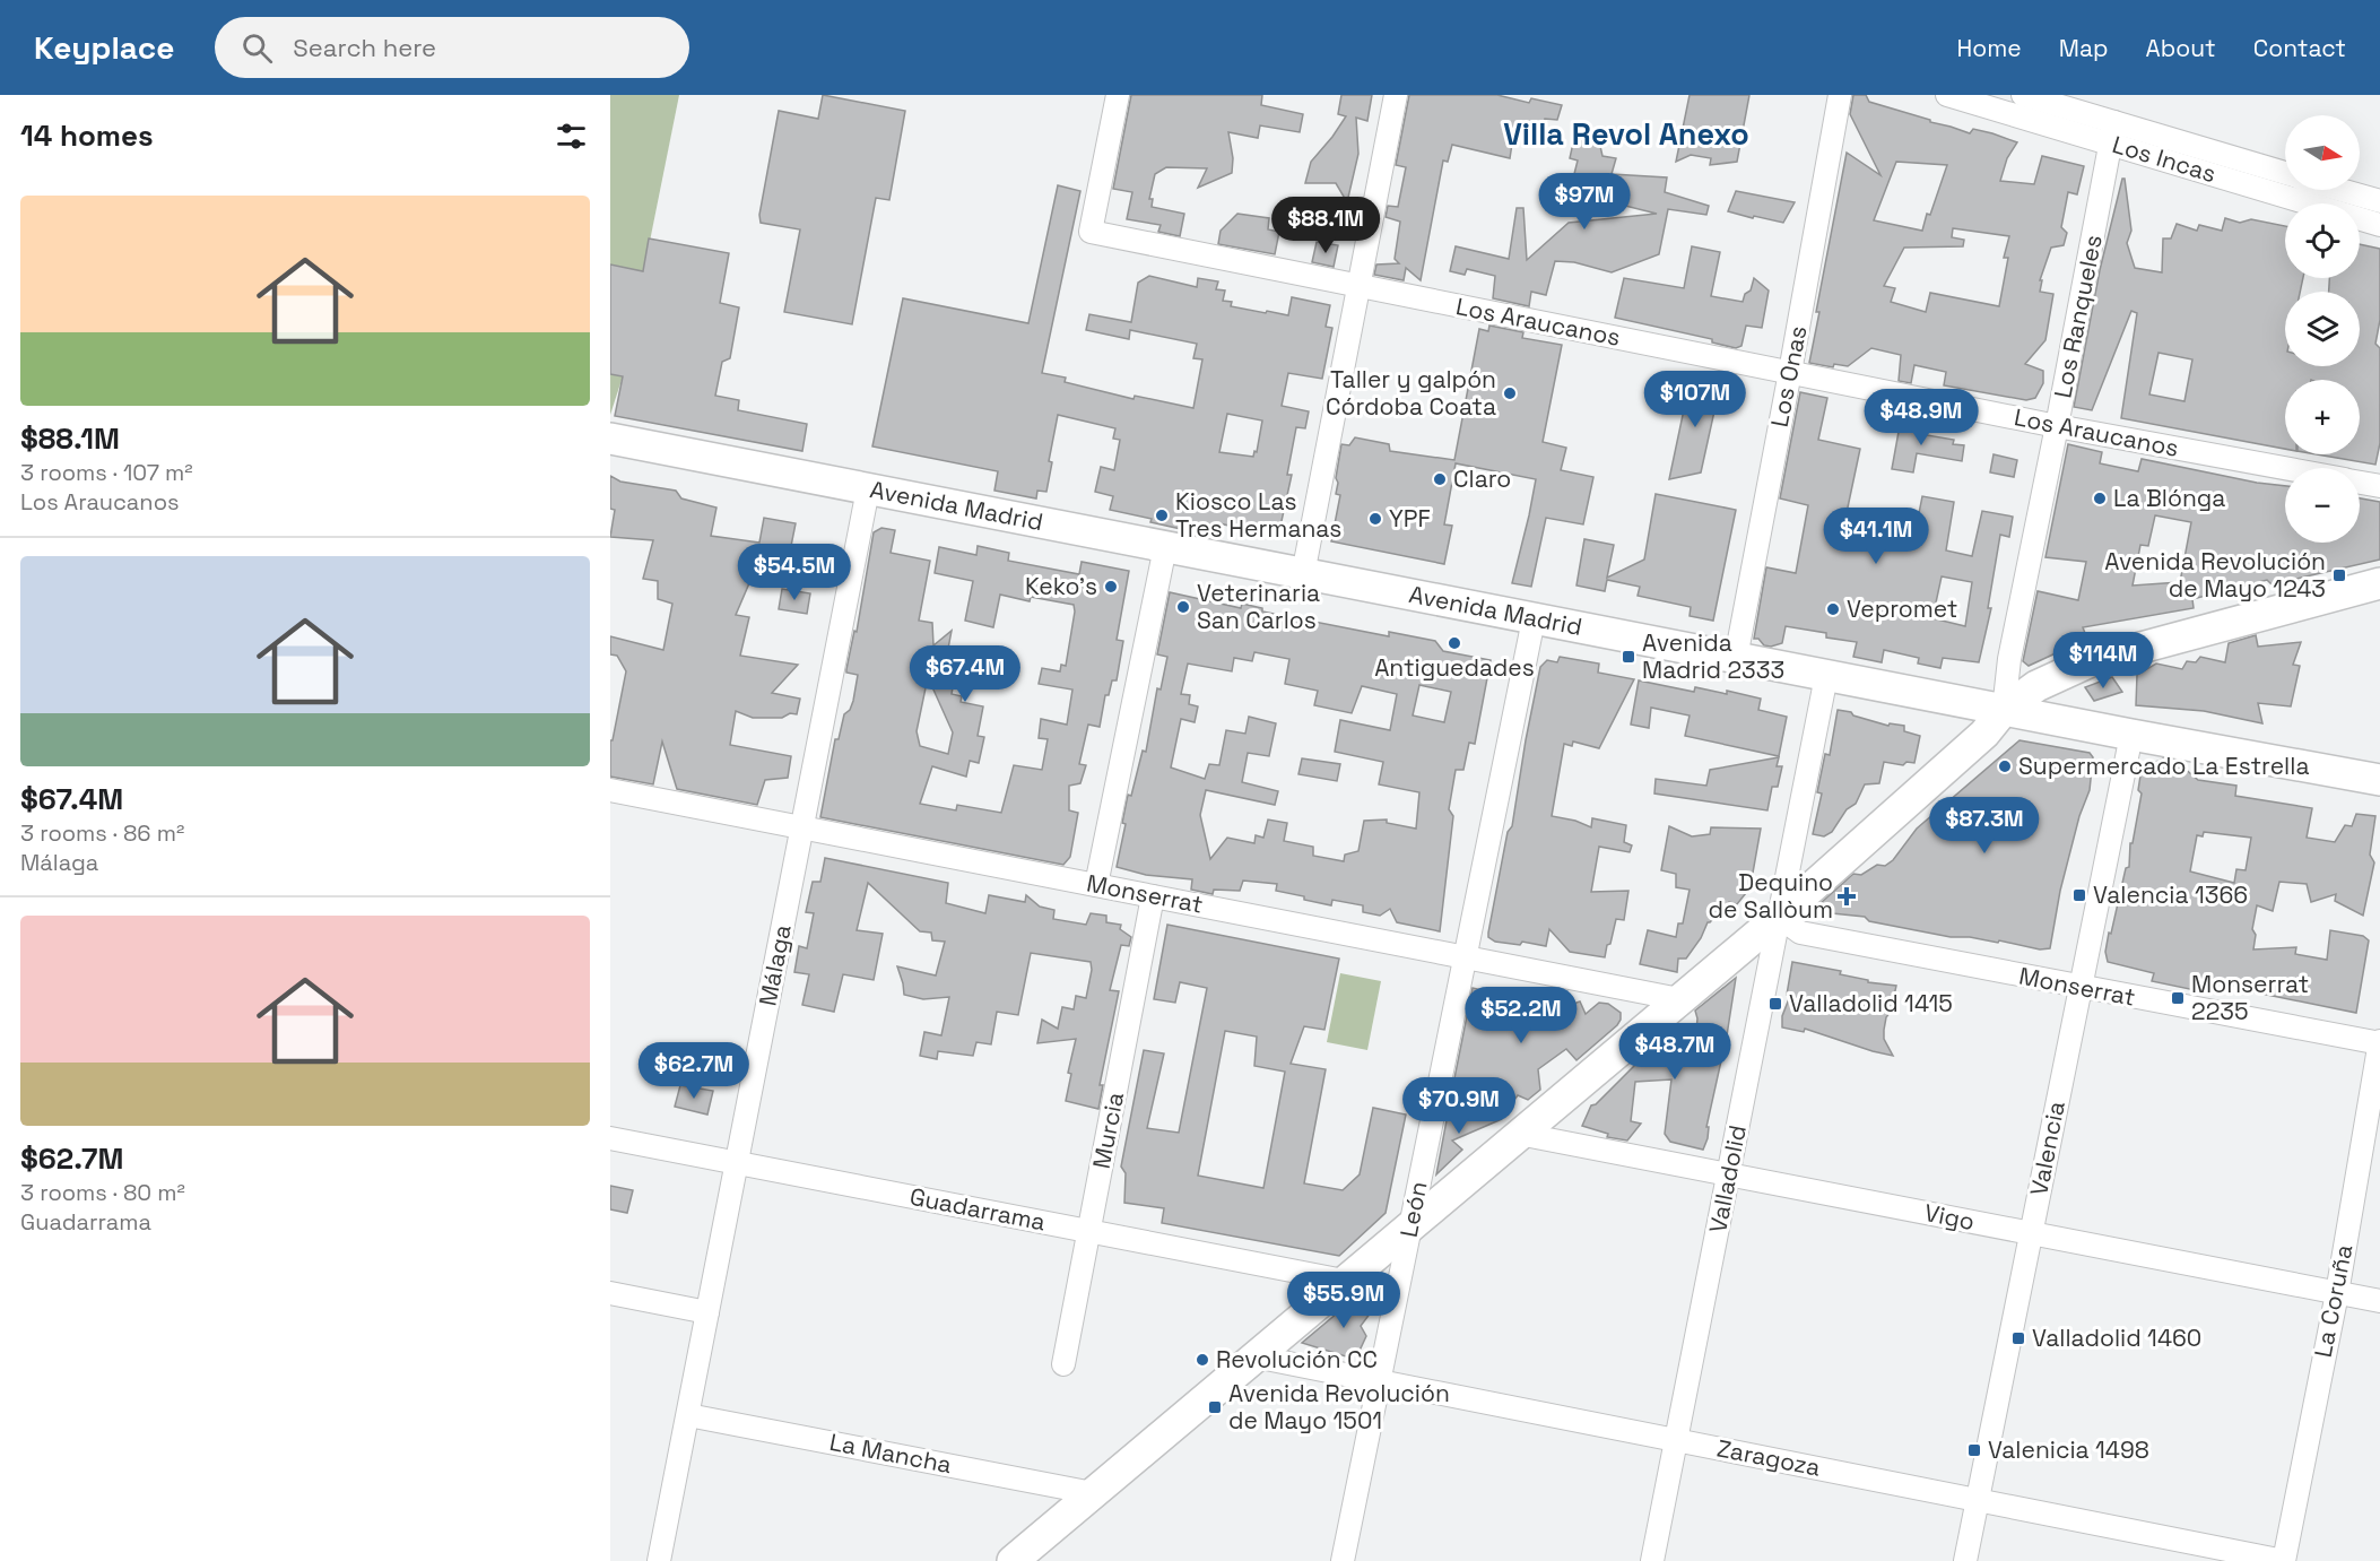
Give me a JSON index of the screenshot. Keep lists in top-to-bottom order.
{
  "streets": {
    "main road": ["Avenida Madrid"],
    "street": [
      "Los Incas",
      "Los Ranqueles",
      "Los Araucanos",
      "Los Onas",
      "Monserrat",
      "Málaga",
      "Murcia",
      "Valencia",
      "Valladolid",
      "Guadarrama",
      "León",
      "Vigo",
      "La Coruña",
      "La Mancha",
      "Zaragoza"
    ]
  },
  "crossings": [
    ["Los Incas", "Los Ranqueles"],
    ["Los Ranqueles", "Los Araucanos"],
    ["Los Ranqueles", "Avenida Madrid"],
    ["Los Araucanos", "Los Onas"],
    ["Los Onas", "Avenida Madrid"],
    ["Avenida Madrid", "Málaga"],
    ["Avenida Madrid", "Valencia"],
    ["Avenida Madrid", "Valladolid"],
    ["Avenida Madrid", "León"],
    ["Monserrat", "Málaga"],
    ["Monserrat", "Murcia"],
    ["Monserrat", "Valencia"],
    ["Monserrat", "Valladolid"],
    ["Monserrat", "León"],
    ["Monserrat", "La Coruña"],
    ["Málaga", "Guadarrama"],
    ["Málaga", "La Mancha"],
    ["Murcia", "Guadarrama"],
    ["Valencia", "Vigo"],
    ["Valencia", "Zaragoza"],
    ["Valladolid", "Vigo"],
    ["Valladolid", "Zaragoza"],
    ["León", "Zaragoza"],
    ["Vigo", "La Coruña"],
    ["La Coruña", "Zaragoza"]
  ],
  "districts": ["Villa Revol Anexo"],
  "places": {
    "other": [
      "Taller y galpón Córdoba Coata",
      "Claro",
      "La Blónga",
      "Kiosco Las Tres Hermanas",
      "YPF",
      "Keko's",
      "Veterinaria San Carlos",
      "Vepromet",
      "Antiguedades",
      "Supermercado La Estrella",
      "Revolución CC"
    ],
    "transit": [
      "Avenida Revolución de Mayo 1243",
      "Avenida Madrid 2333",
      "Valencia 1366",
      "Monserrat 2235",
      "Valladolid 1415",
      "Valladolid 1460",
      "Avenida Revolución de Mayo 1501",
      "Valenicia 1498"
    ],
    "health": ["Dequino de Sallòum"]
  },
  "north": "right",
  "page": {
    "header": "Keyplace",
    "search": "Search here",
    "nav": [
      "Home",
      "Map",
      "About",
      "Contact"
    ],
    "heading": "14 homes",
    "map_buttons": ["+", "−"],
    "price": [
      "$97M",
      "$88.1M",
      "$107M",
      "$48.9M",
      "$41.1M",
      "$54.5M",
      "$114M",
      "$67.4M",
      "$87.3M",
      "$52.2M",
      "$48.7M",
      "$62.7M",
      "$70.9M",
      "$55.9M"
    ],
    "list": [
      {
        "name": "$88.1M",
        "note": "3 rooms · 107 m² · Los Araucanos"
      },
      {
        "name": "$67.4M",
        "note": "3 rooms · 86 m² · Málaga"
      },
      {
        "name": "$62.7M",
        "note": "3 rooms · 80 m² · Guadarrama"
      }
    ]
  }
}
